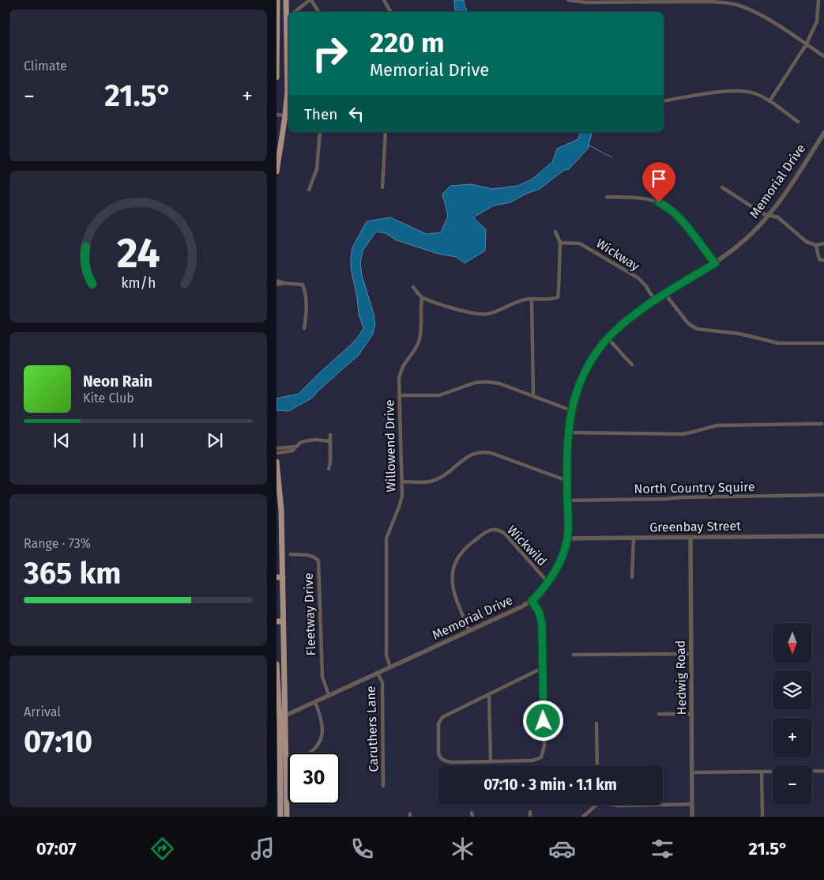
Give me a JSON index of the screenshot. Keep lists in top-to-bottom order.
{
  "streets": {
    "street": [
      "Memorial Drive",
      "Wickway",
      "Willowend Drive",
      "North Country Squire",
      "Greenbay Street",
      "Wickwild",
      "Fleetway Drive",
      "Hedwig Road",
      "Caruthers Lane"
    ]
  },
  "crossings": [
    ["Memorial Drive", "Wickway"],
    ["Memorial Drive", "Willowend Drive"],
    ["Memorial Drive", "North Country Squire"],
    ["Memorial Drive", "Greenbay Street"],
    ["Memorial Drive", "Wickwild"],
    ["Memorial Drive", "Fleetway Drive"],
    ["Memorial Drive", "Caruthers Lane"],
    ["Greenbay Street", "Hedwig Road"]
  ],
  "north": "bottom",
  "page": {
    "tile": [
      "Climate",
      ["Range · 73%", "365 km"],
      ["Arrival", "07:10"]
    ],
    "turn": ["220 m", "Memorial Drive"],
    "heat": ["−", "21.5°", "+"],
    "then": "Then",
    "song": ["Neon Rain", "Kite Club"],
    "map_buttons": ["+", "−"],
    "limit": "30",
    "trip": "07:10 · 3 min · 1.1 km",
    "tabs": ["07:07", "21.5°"],
    "gauge": ["24", "km/h"]
  }
}
